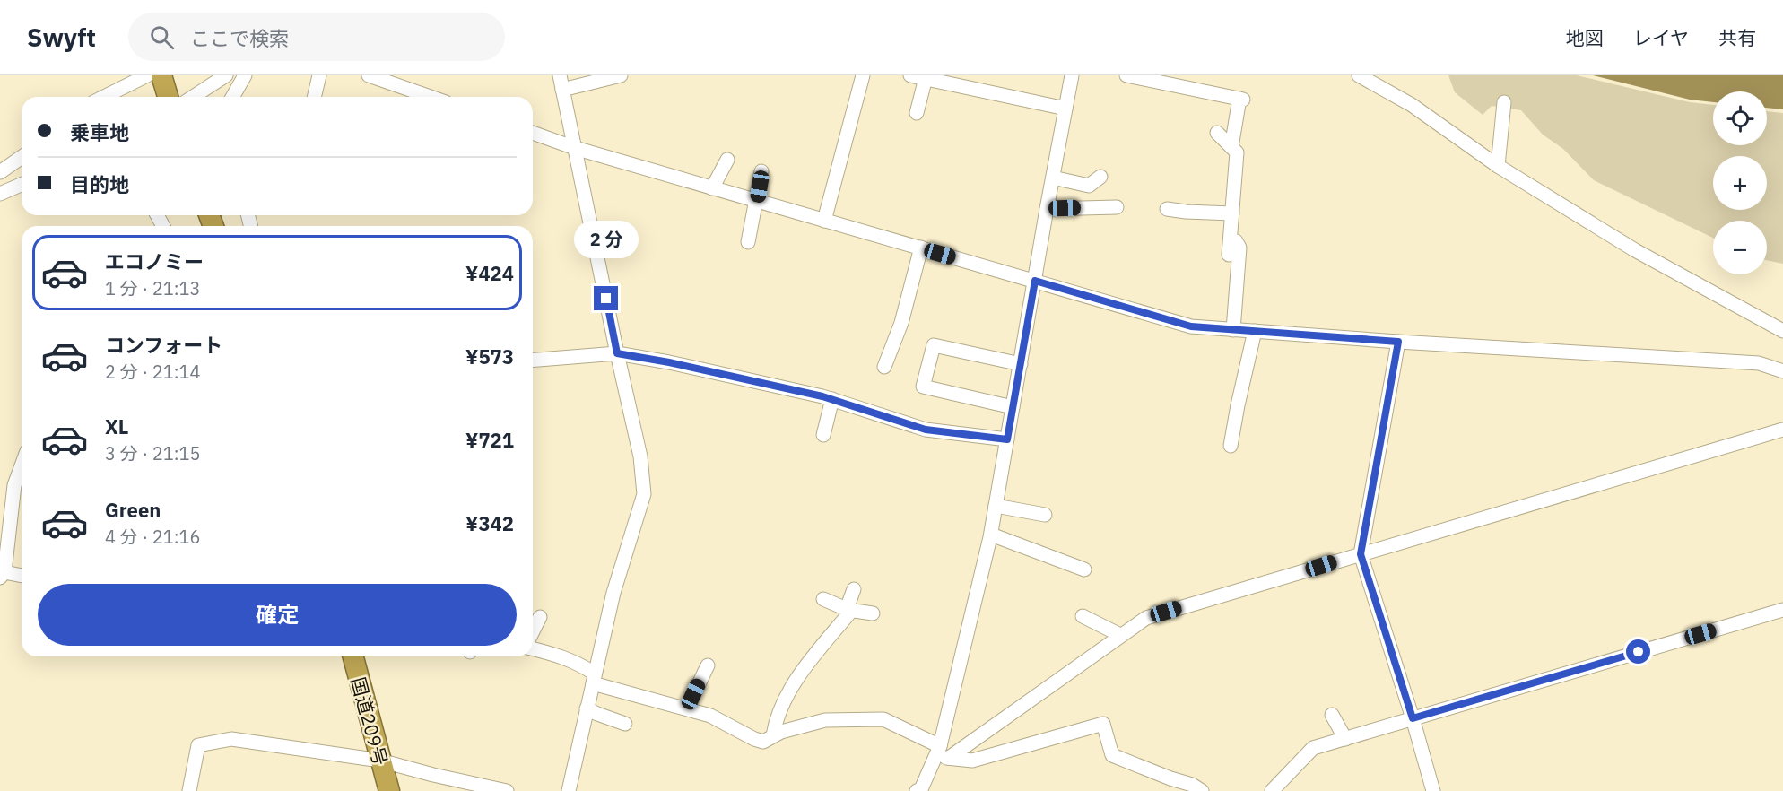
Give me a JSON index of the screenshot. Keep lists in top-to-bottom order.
{
  "streets": {
    "highway": ["国道209号"]
  },
  "page": {
    "header": "Swyft",
    "search": "ここで検索",
    "nav": ["地図", "レイヤ", "共有"],
    "map_buttons": ["+", "−"],
    "banner": ["乗車地", "目的地"],
    "bubble": "2 分",
    "list": [
      {
        "name": "エコノミー",
        "note": "1 分 · 21:13",
        "value": "¥424"
      },
      {
        "name": "コンフォート",
        "note": "2 分 · 21:14",
        "value": "¥573"
      },
      {
        "name": "XL",
        "note": "3 分 · 21:15",
        "value": "¥721"
      },
      {
        "name": "Green",
        "note": "4 分 · 21:16",
        "value": "¥342"
      }
    ],
    "buttons": "確定"
  }
}
